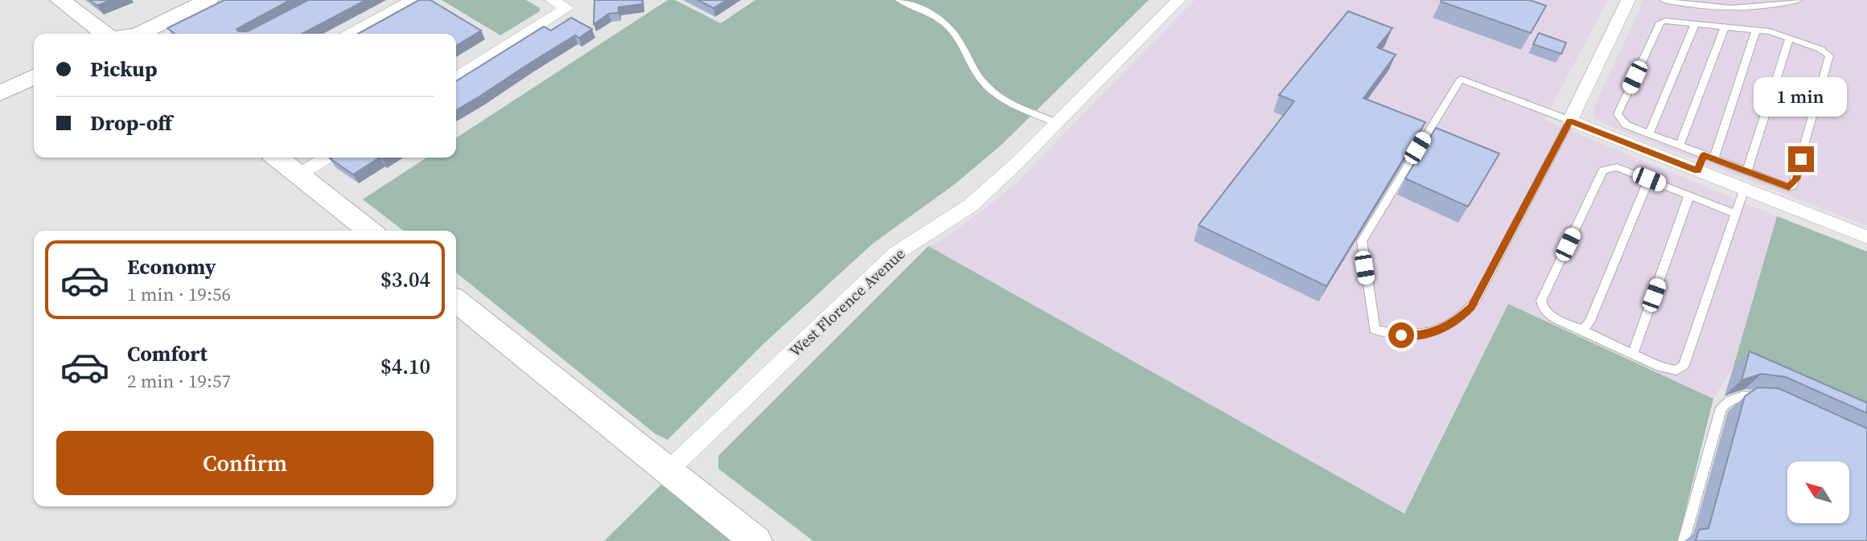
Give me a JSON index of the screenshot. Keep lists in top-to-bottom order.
{
  "streets": {
    "street": ["West Florence Avenue"]
  },
  "north": "top left",
  "page": {
    "banner": ["Pickup", "Drop-off"],
    "bubble": "1 min",
    "list": [
      {
        "name": "Economy",
        "note": "1 min · 19:56",
        "value": "$3.04"
      },
      {
        "name": "Comfort",
        "note": "2 min · 19:57",
        "value": "$4.10"
      }
    ],
    "buttons": "Confirm"
  }
}
